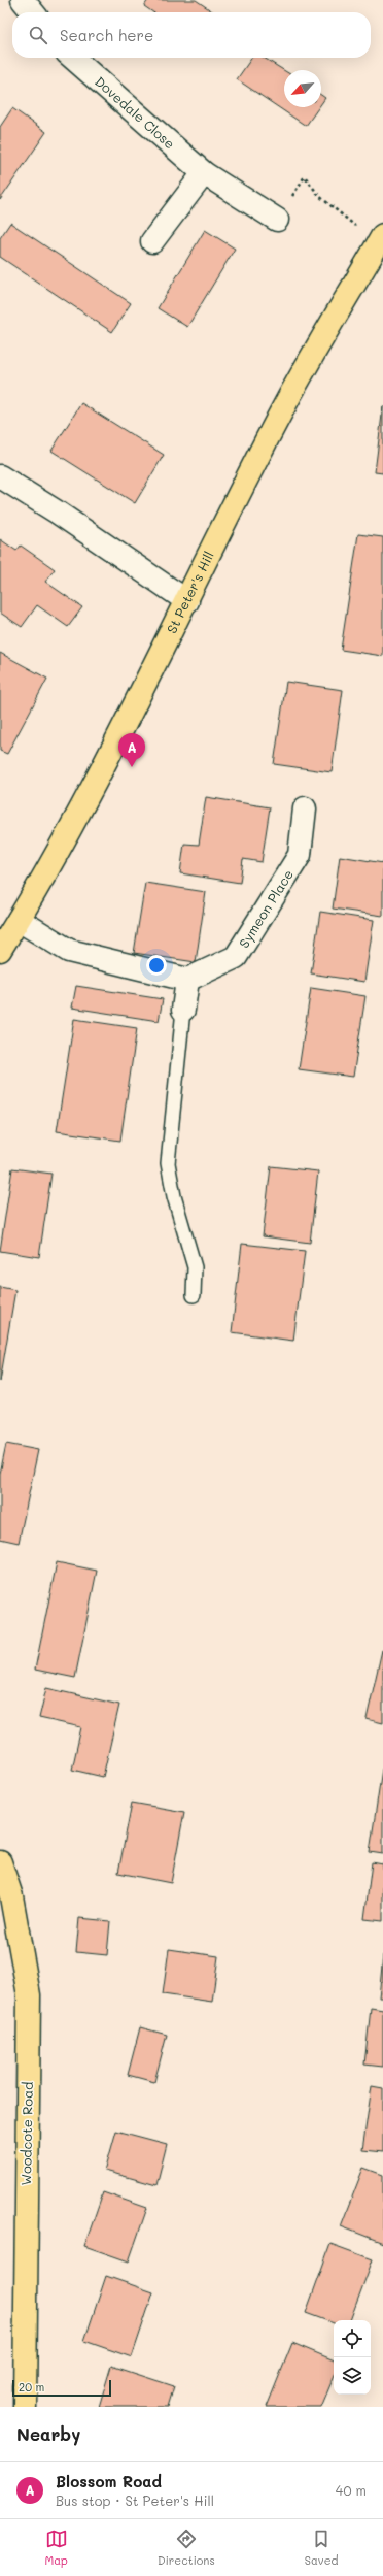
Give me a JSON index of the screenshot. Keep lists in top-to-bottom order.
{
  "streets": {
    "main road": ["St Peter's Hill", "Woodcote Road"],
    "street": ["Dovedale Close", "Symeon Place"]
  },
  "scale_bar": "20 m",
  "north": "bottom left",
  "page": {
    "search": "Search here",
    "pins": "A",
    "scale": "20 m",
    "heading": "Nearby",
    "list": [
      {
        "mark": "A",
        "name": "Blossom Road",
        "note": "Bus stop · St Peter's Hill",
        "value": "40 m"
      }
    ],
    "nav": ["Map", "Directions", "Saved"]
  }
}
